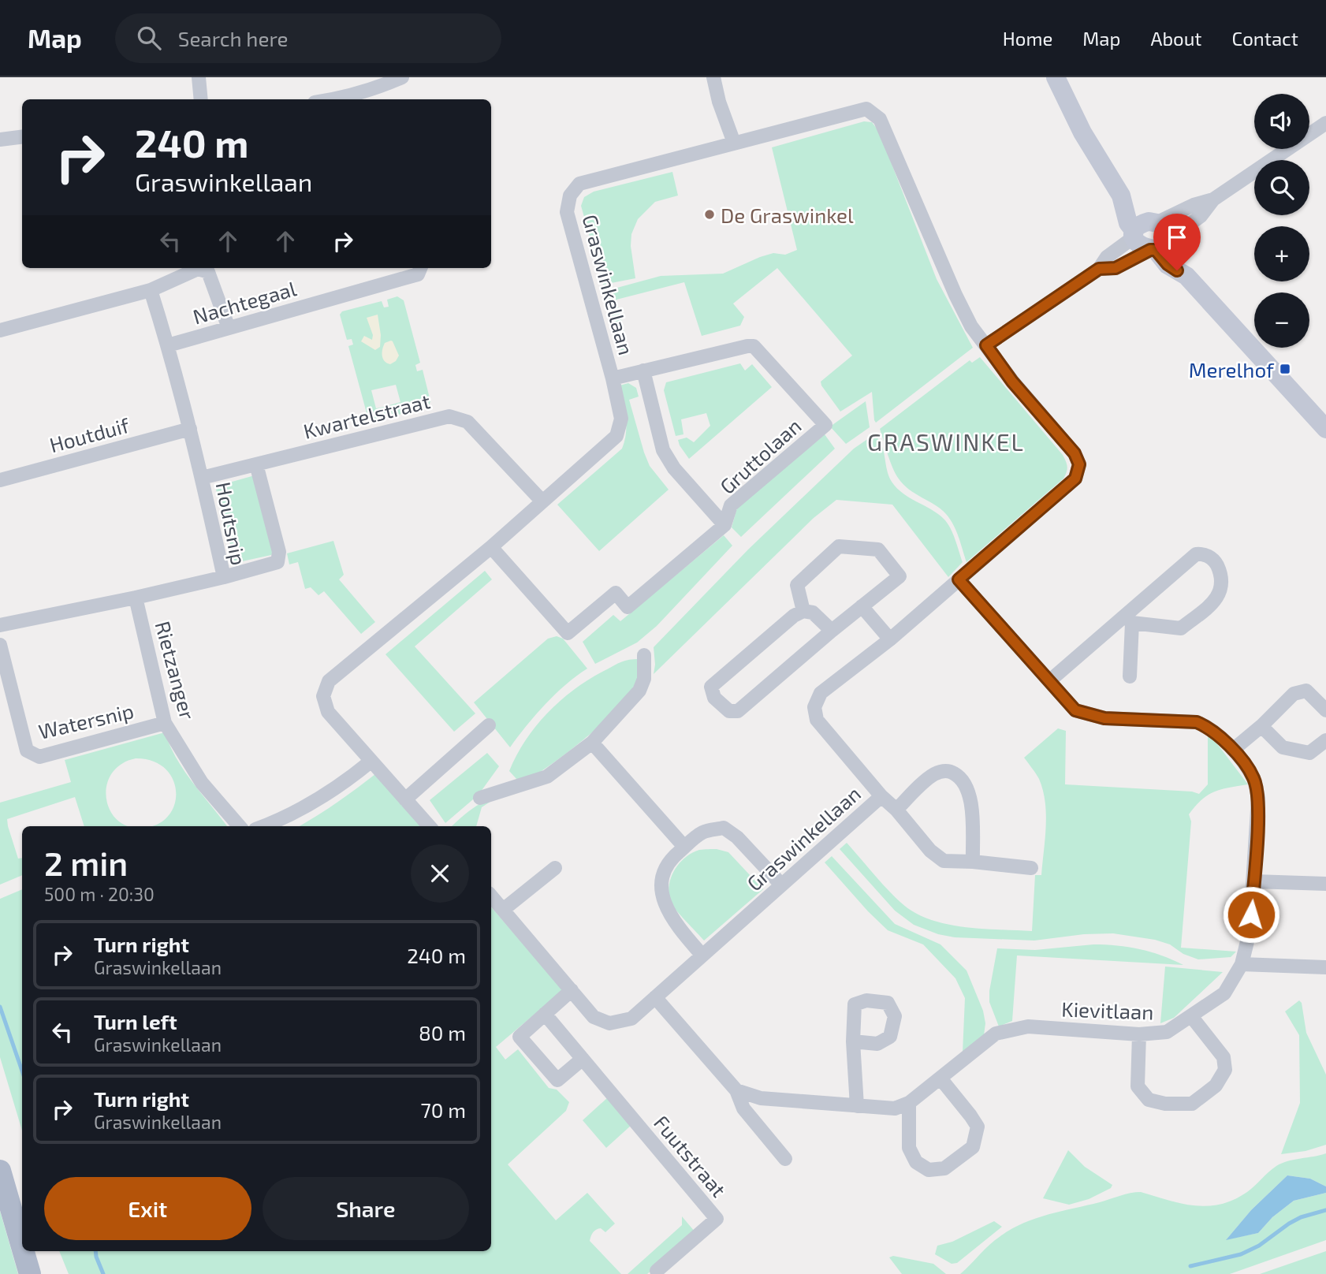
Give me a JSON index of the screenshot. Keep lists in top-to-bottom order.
{
  "streets": {
    "street": [
      "Graswinkellaan",
      "Nachtegaal",
      "Kwartelstraat",
      "Houtduif",
      "Gruttolaan",
      "Houtsnip",
      "Rietzanger",
      "Watersnip",
      "Kievitlaan",
      "Fuutstraat"
    ]
  },
  "crossings": [
    ["Graswinkellaan", "Kwartelstraat"],
    ["Graswinkellaan", "Gruttolaan"],
    ["Graswinkellaan", "Kievitlaan"],
    ["Nachtegaal", "Houtsnip"],
    ["Kwartelstraat", "Houtsnip"],
    ["Houtduif", "Houtsnip"],
    ["Houtsnip", "Rietzanger"],
    ["Rietzanger", "Watersnip"]
  ],
  "districts": ["GRASWINKEL"],
  "places": {
    "other": ["De Graswinkel"],
    "transit": ["Merelhof"]
  },
  "page": {
    "header": "Map",
    "search": "Search here",
    "nav": [
      "Home",
      "Map",
      "About",
      "Contact"
    ],
    "map_buttons": ["+", "−"],
    "turn": ["240 m", "Graswinkellaan"],
    "heading": ["2 min", "500 m · 20:30"],
    "list": [
      {
        "name": "Turn right",
        "note": "Graswinkellaan",
        "value": "240 m"
      },
      {
        "name": "Turn left",
        "note": "Graswinkellaan",
        "value": "80 m"
      },
      {
        "name": "Turn right",
        "note": "Graswinkellaan",
        "value": "70 m"
      }
    ],
    "buttons": ["Exit", "Share"]
  }
}
